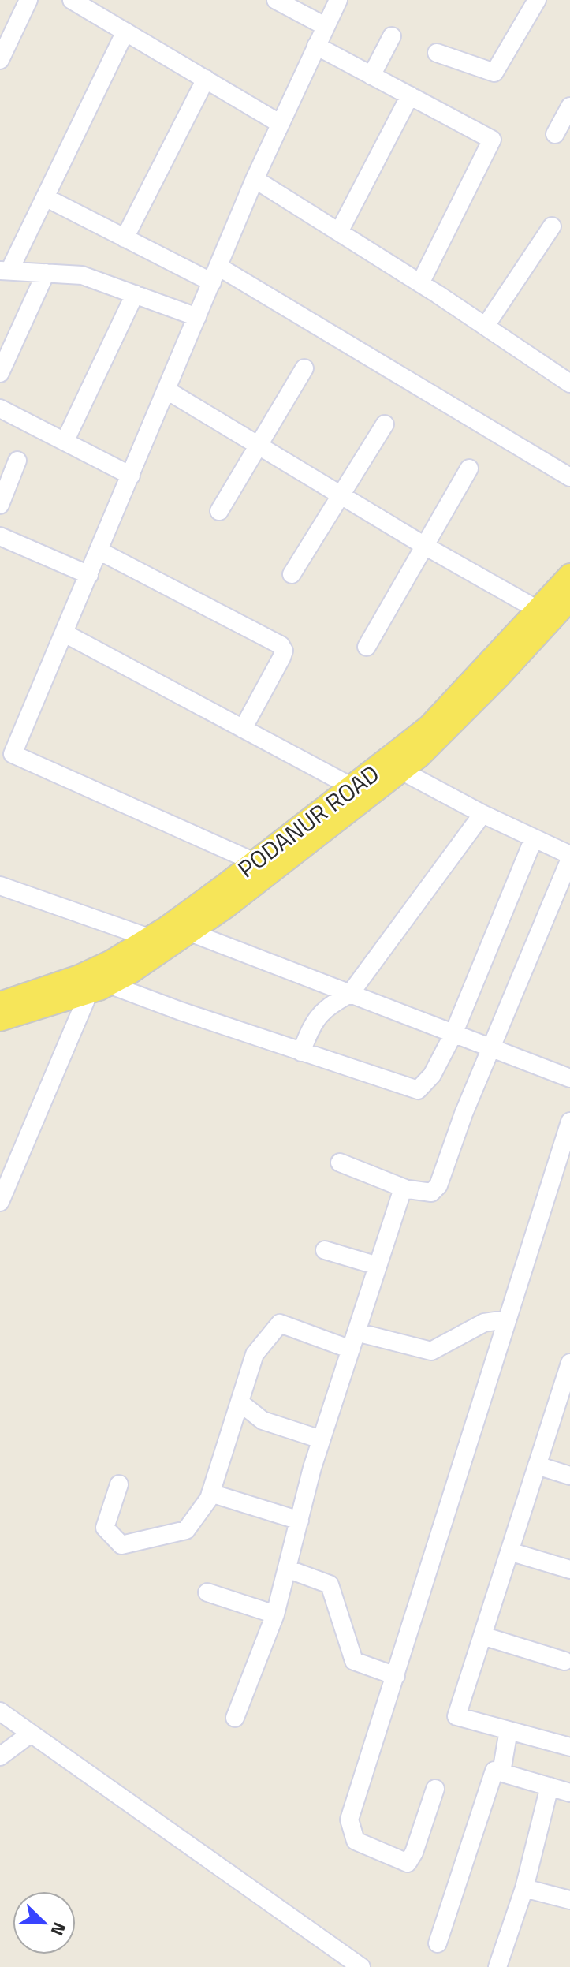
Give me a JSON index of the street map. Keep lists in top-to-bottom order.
{
  "streets": {
    "main road": ["PODANUR ROAD"]
  },
  "north": "bottom right"
}
